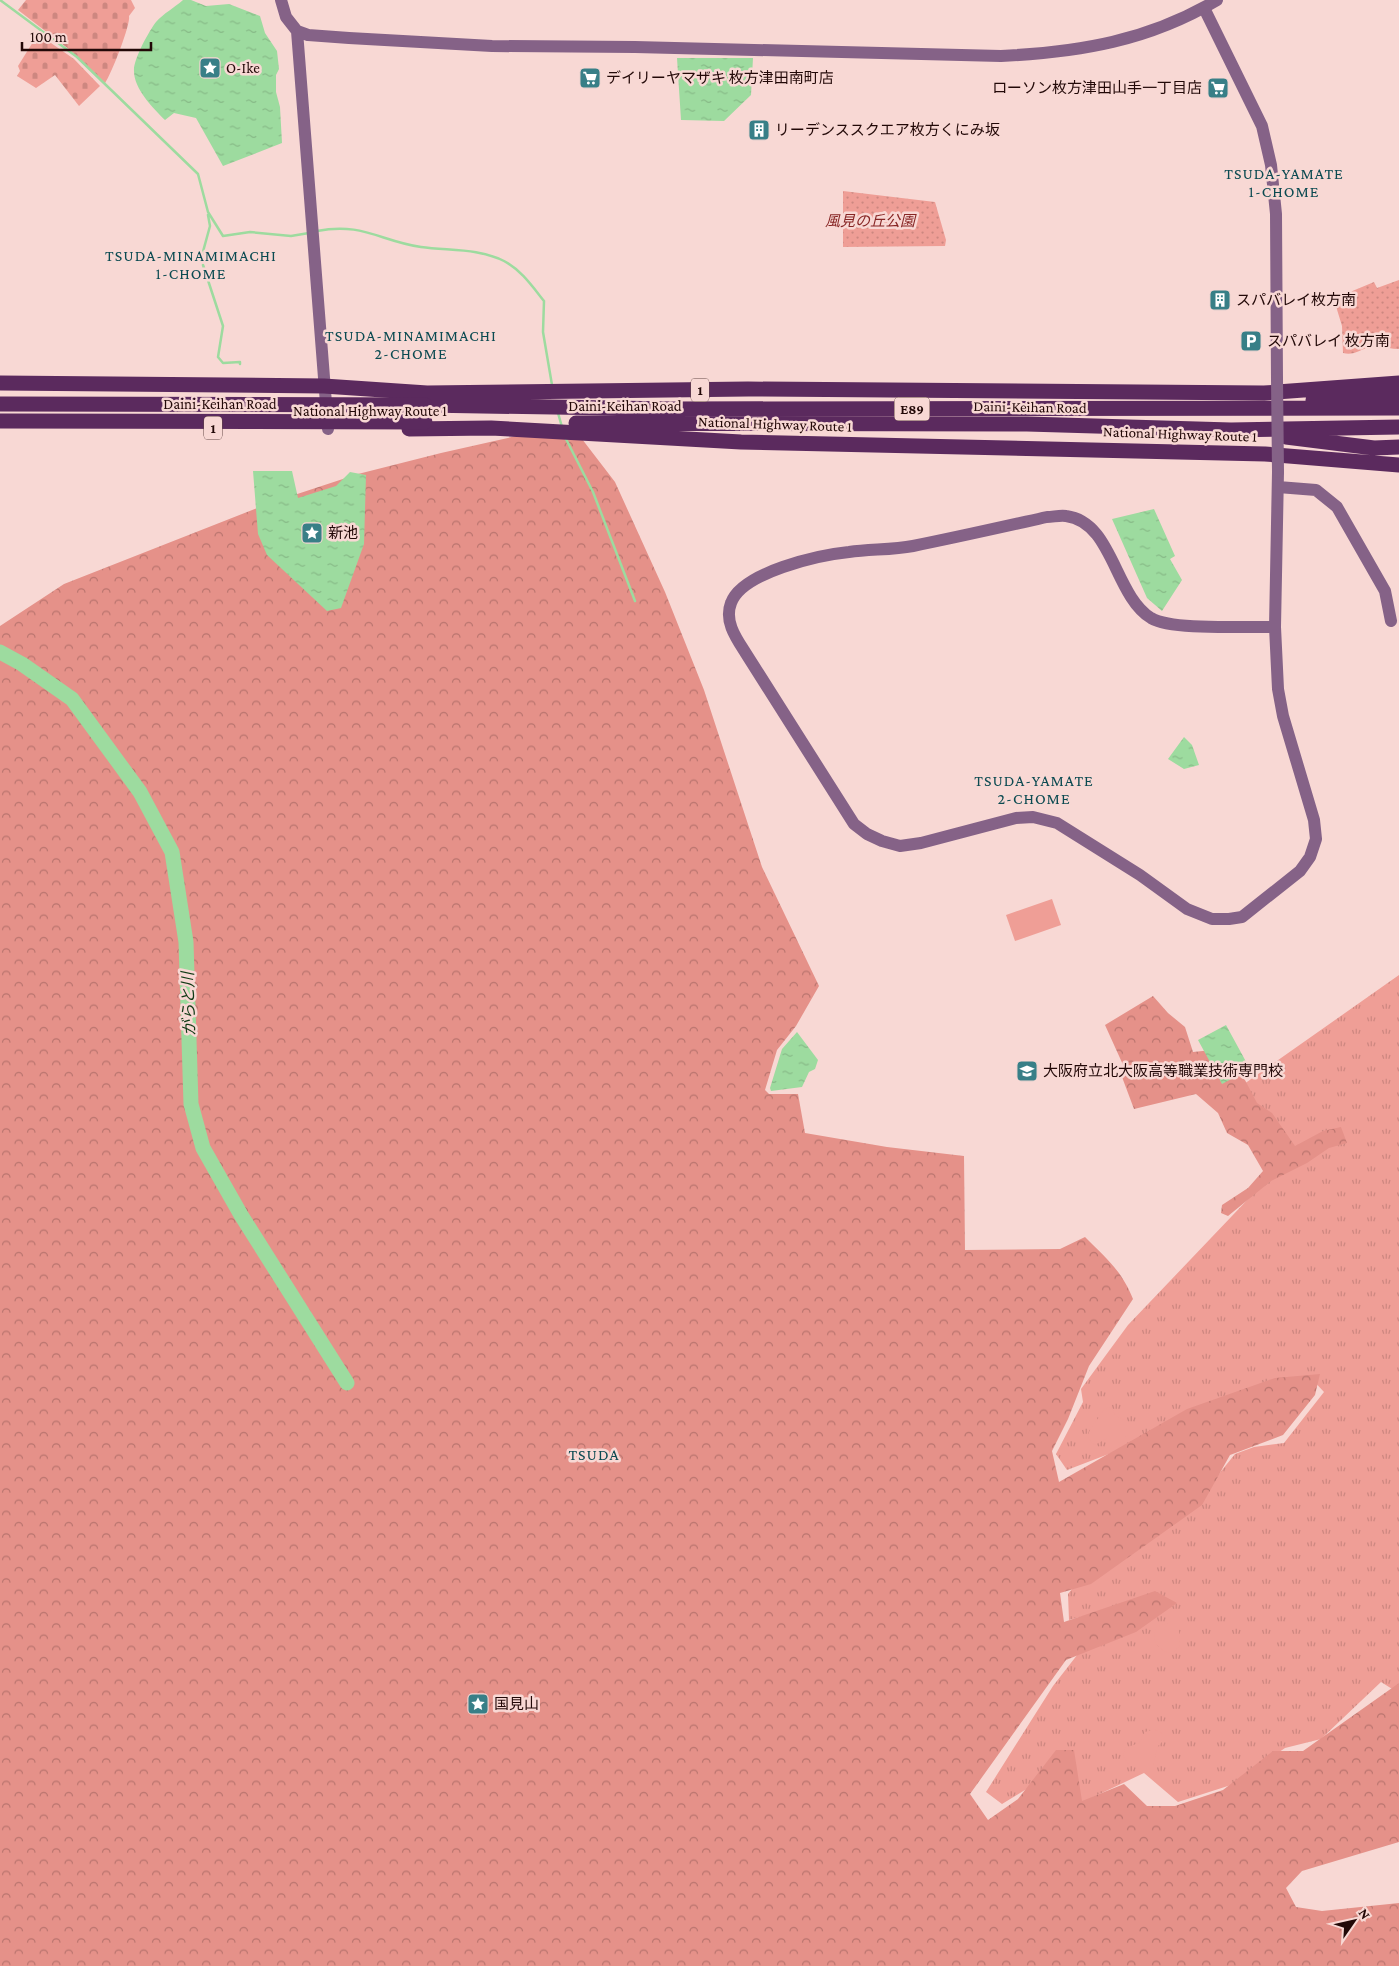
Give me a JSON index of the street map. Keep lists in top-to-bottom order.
{
  "streets": {
    "highway": [
      "1",
      "Daini-Keihan Road",
      "E89",
      "National Highway Route 1"
    ]
  },
  "crossings": [
    ["Daini-Keihan Road", "National Highway Route 1"]
  ],
  "districts": [
    "TSUDA-YAMATE 1-CHOME",
    "TSUDA-MINAMIMACHI 1-CHOME",
    "TSUDA-MINAMIMACHI 2-CHOME",
    "TSUDA-YAMATE 2-CHOME",
    "TSUDA"
  ],
  "water": ["がらと川"],
  "parks": ["風見の丘公園"],
  "places": {
    "place": ["O-Ike", "新池", "国見山"],
    "supermarket": ["デイリーヤマザキ 枚方津田南町店", "ローソン枚方津田山手一丁目店"],
    "building": ["リーデンススクエア枚方くにみ坂", "スパバレイ枚方南"],
    "parking": ["スパバレイ 枚方南"],
    "school or university": ["大阪府立北大阪高等職業技術専門校"]
  },
  "scale_bar": "100 m",
  "north": "top right"
}
